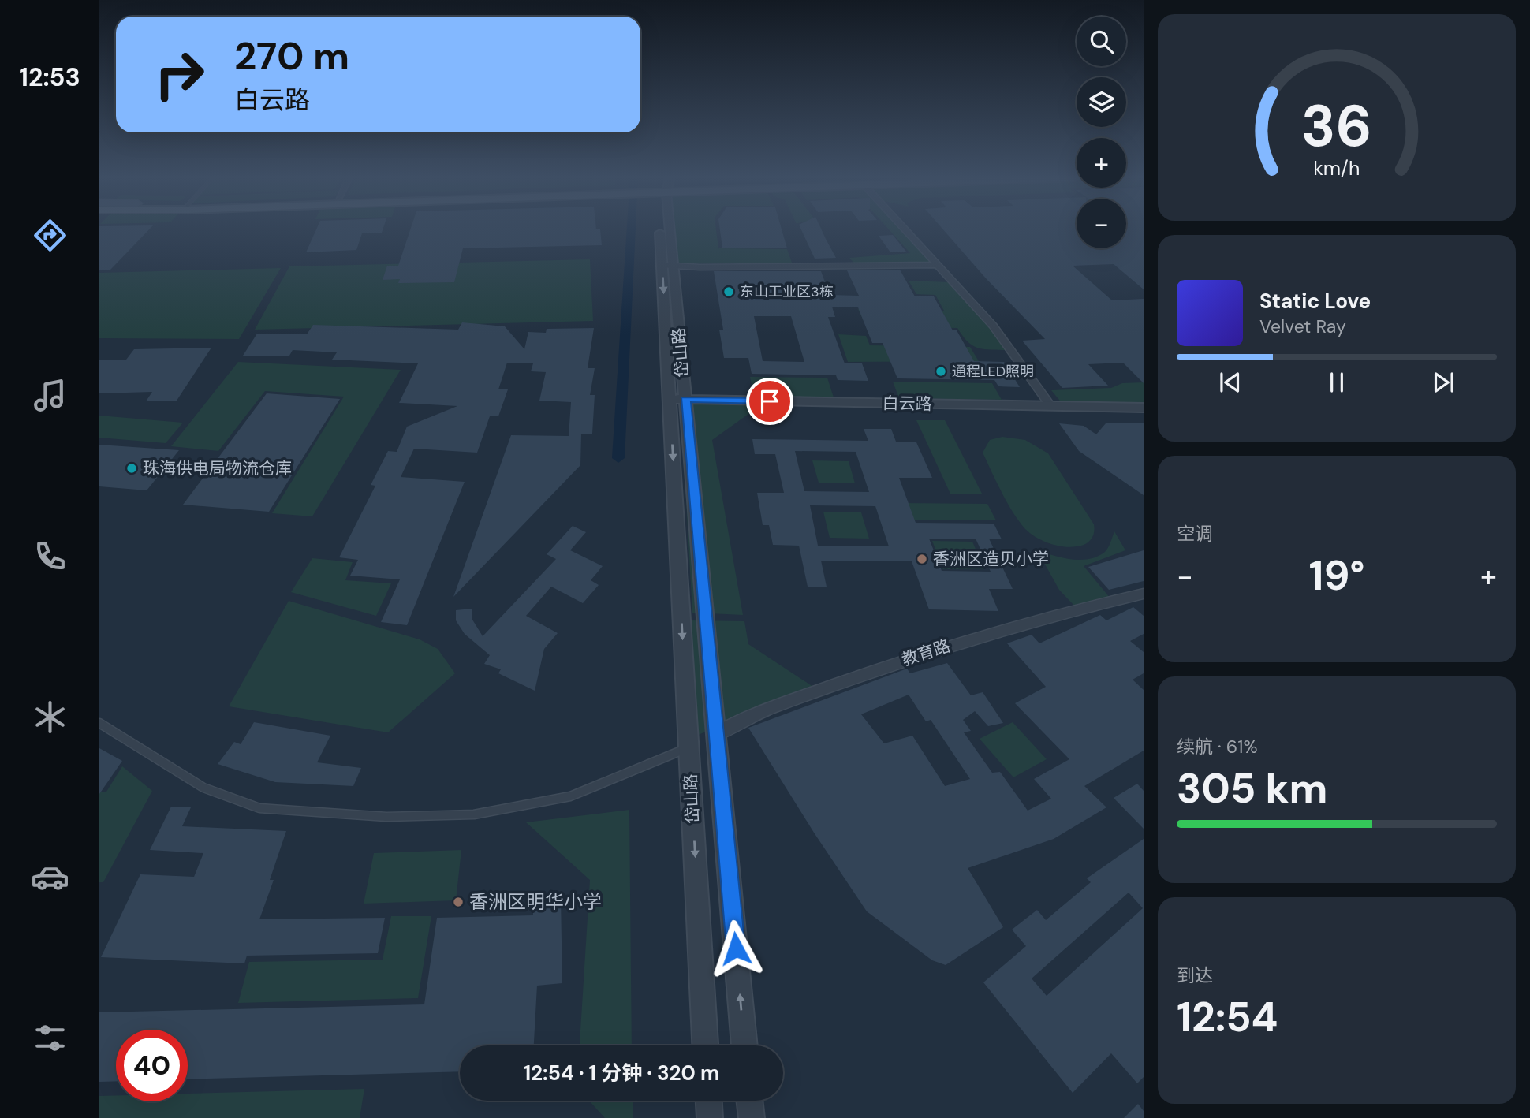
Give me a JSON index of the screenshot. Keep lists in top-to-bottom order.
{
  "streets": {
    "street": ["岱山路", "白云路", "教育路"]
  },
  "crossings": [
    ["岱山路", "白云路"],
    ["岱山路", "教育路"]
  ],
  "places": [
    "东山工业区3栋",
    "通程LED照明",
    "珠海供电局物流仓库",
    "香洲区造贝小学",
    "香洲区明华小学"
  ],
  "page": {
    "tabs": "12:53",
    "map_buttons": ["+", "−"],
    "turn": ["270 m", "白云路"],
    "song": ["Static Love", "Velvet Ray"],
    "tile": [
      "空调",
      ["续航 · 61%", "305 km"],
      ["到达", "12:54"]
    ],
    "heat": ["−", "19°", "+"],
    "limit": "40",
    "trip": "12:54 · 1 分钟 · 320 m",
    "gauge": ["36", "km/h"]
  }
}
